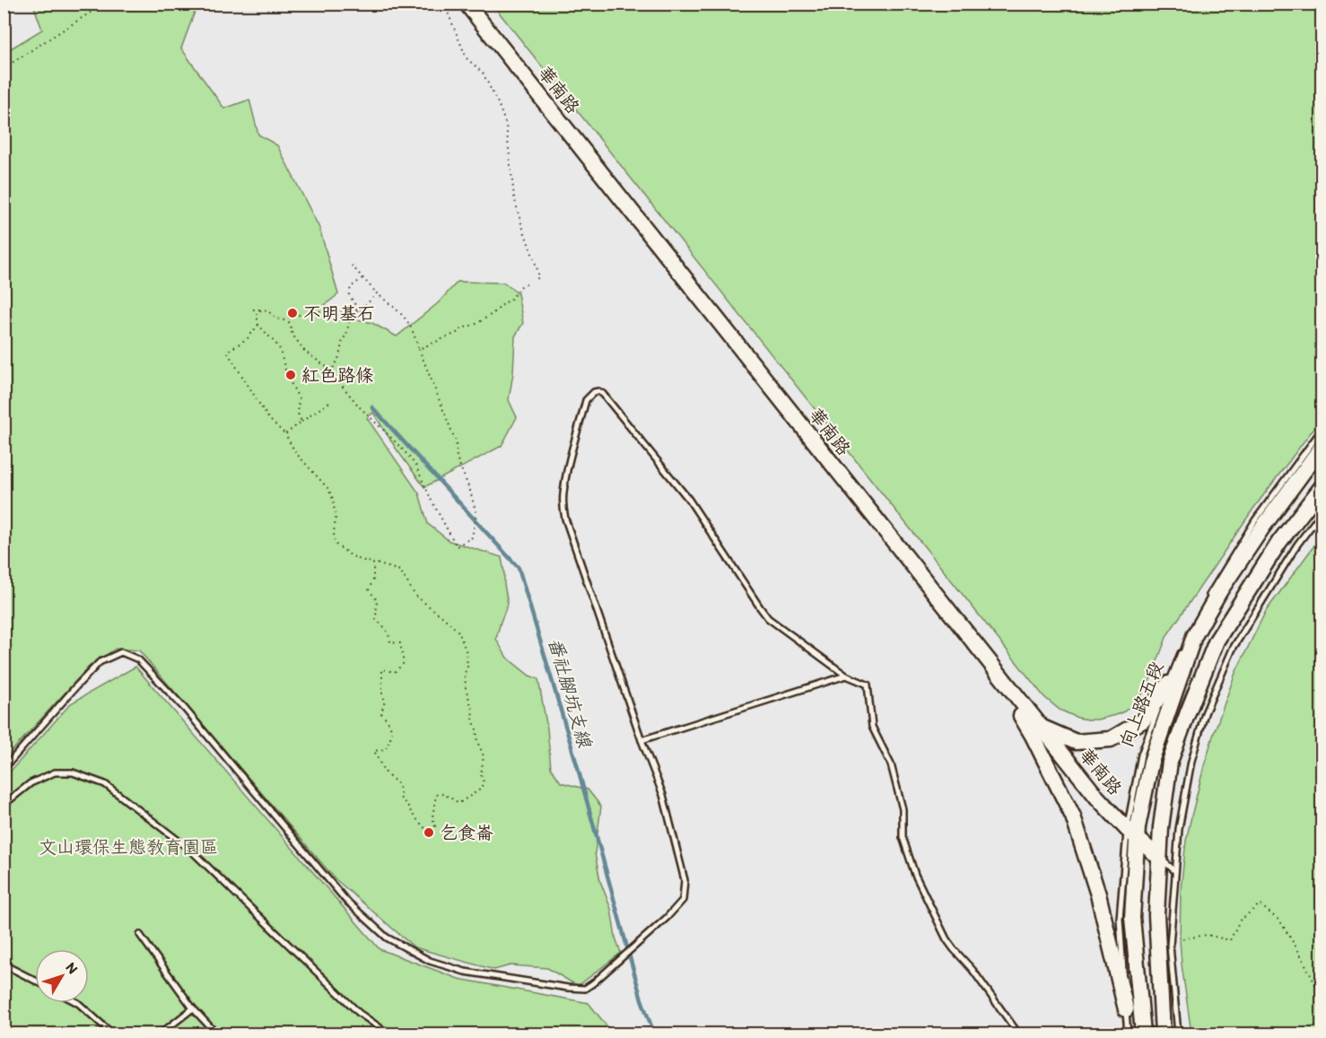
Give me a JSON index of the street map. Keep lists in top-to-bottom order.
{
  "streets": {
    "street": ["華南路", "向上路五段"]
  },
  "crossings": [
    ["華南路", "向上路五段"]
  ],
  "water": ["番社腳坑支線"],
  "parks": ["文山環保生態教育園區"],
  "places": ["不明基石", "紅色路條", "乞食崙"],
  "north": "top right"
}
